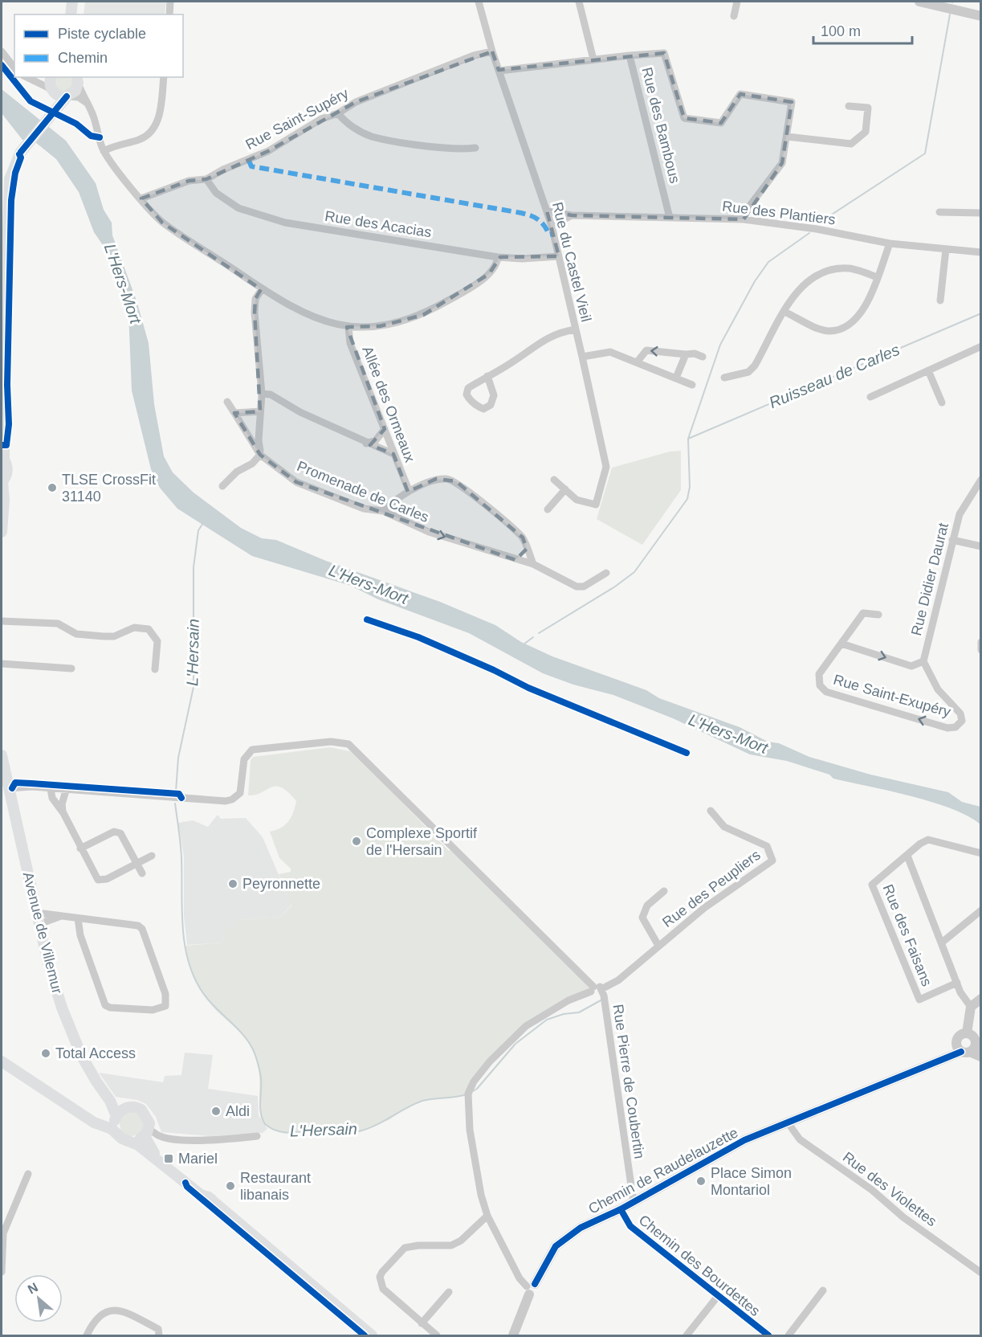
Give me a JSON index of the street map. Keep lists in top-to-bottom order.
{
  "streets": {
    "main road": ["Avenue de Villemur"],
    "street": [
      "Rue Saint-Supéry",
      "Rue des Bambous",
      "Rue des Plantiers",
      "Rue des Acacias",
      "Rue du Castel Vieil",
      "Allée des Ormeaux",
      "Promenade de Carles",
      "Rue Didier Daurat",
      "Rue Saint-Exupéry",
      "Rue des Peupliers",
      "Rue des Faisans",
      "Rue Pierre de Coubertin",
      "Chemin de Raudelauzette",
      "Rue des Violettes",
      "Chemin des Bourdettes"
    ]
  },
  "crossings": [
    ["Rue Saint-Supéry", "Rue des Acacias"],
    ["Rue Saint-Supéry", "Rue du Castel Vieil"],
    ["Rue des Bambous", "Rue des Plantiers"],
    ["Rue des Bambous", "Rue du Castel Vieil"],
    ["Rue des Plantiers", "Rue du Castel Vieil"],
    ["Rue des Acacias", "Rue du Castel Vieil"],
    ["Rue Didier Daurat", "Rue Saint-Exupéry"],
    ["Rue des Peupliers", "Rue Pierre de Coubertin"],
    ["Rue Pierre de Coubertin", "Chemin de Raudelauzette"],
    ["Chemin de Raudelauzette", "Rue des Violettes"],
    ["Chemin de Raudelauzette", "Chemin des Bourdettes"]
  ],
  "one_way": ["Promenade de Carles"],
  "water": ["L'Hers-Mort", "Ruisseau de Carles", "L'Hersain"],
  "places": {
    "other": [
      "TLSE CrossFit 31140",
      "Complexe Sportif de l'Hersain",
      "Peyronnette",
      "Total Access",
      "Aldi",
      "Place Simon Montariol",
      "Restaurant libanais"
    ],
    "transit": ["Mariel"]
  },
  "legend": ["Piste cyclable", "Chemin"],
  "scale_bar": "100 m",
  "north": "top left"
}
